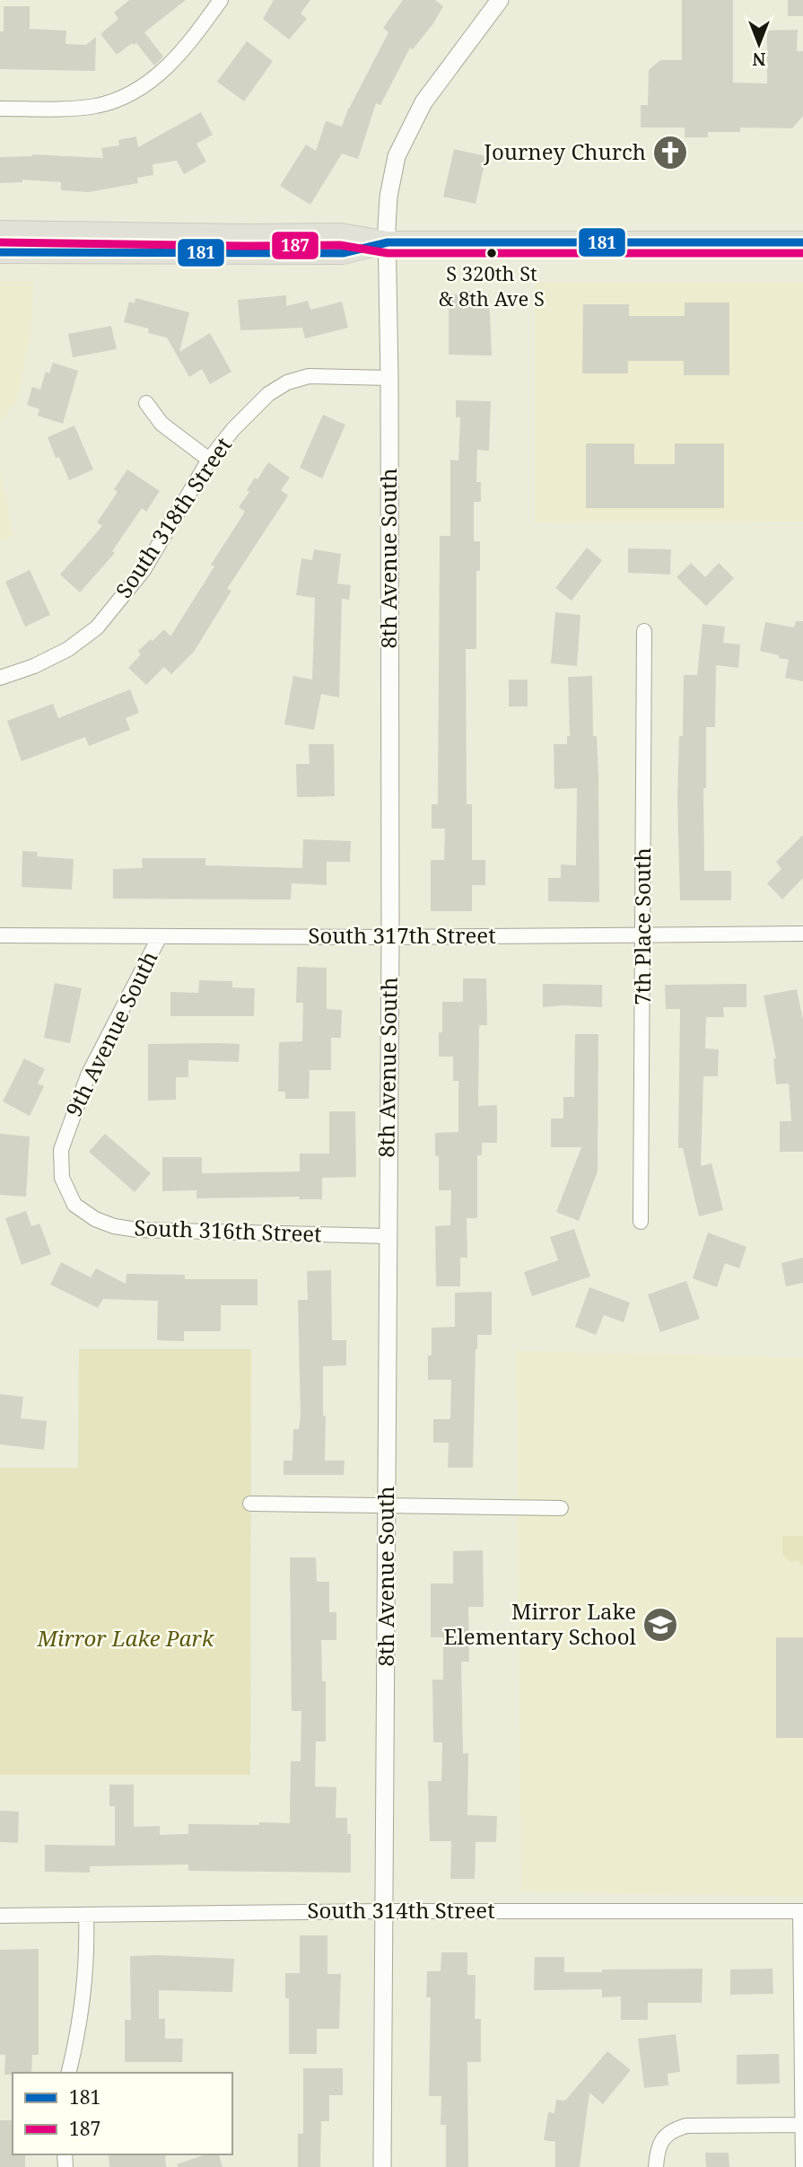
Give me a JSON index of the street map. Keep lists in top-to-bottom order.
{
  "streets": {
    "street": [
      "South 318th Street",
      "8th Avenue South",
      "7th Place South",
      "South 317th Street",
      "9th Avenue South",
      "South 316th Street",
      "South 314th Street"
    ]
  },
  "crossings": [
    ["South 318th Street", "8th Avenue South"],
    ["8th Avenue South", "South 317th Street"],
    ["8th Avenue South", "South 316th Street"],
    ["8th Avenue South", "South 314th Street"],
    ["7th Place South", "South 317th Street"],
    ["South 317th Street", "9th Avenue South"],
    ["9th Avenue South", "South 316th Street"]
  ],
  "parks": ["Mirror Lake Park"],
  "places": {
    "church": ["Journey Church"],
    "other": ["S 320th St & 8th Ave S"],
    "school or university": ["Mirror Lake Elementary School"]
  },
  "lines": ["transit line 181", "transit line 187"],
  "legend": ["181", "187"],
  "north": "bottom"
}
